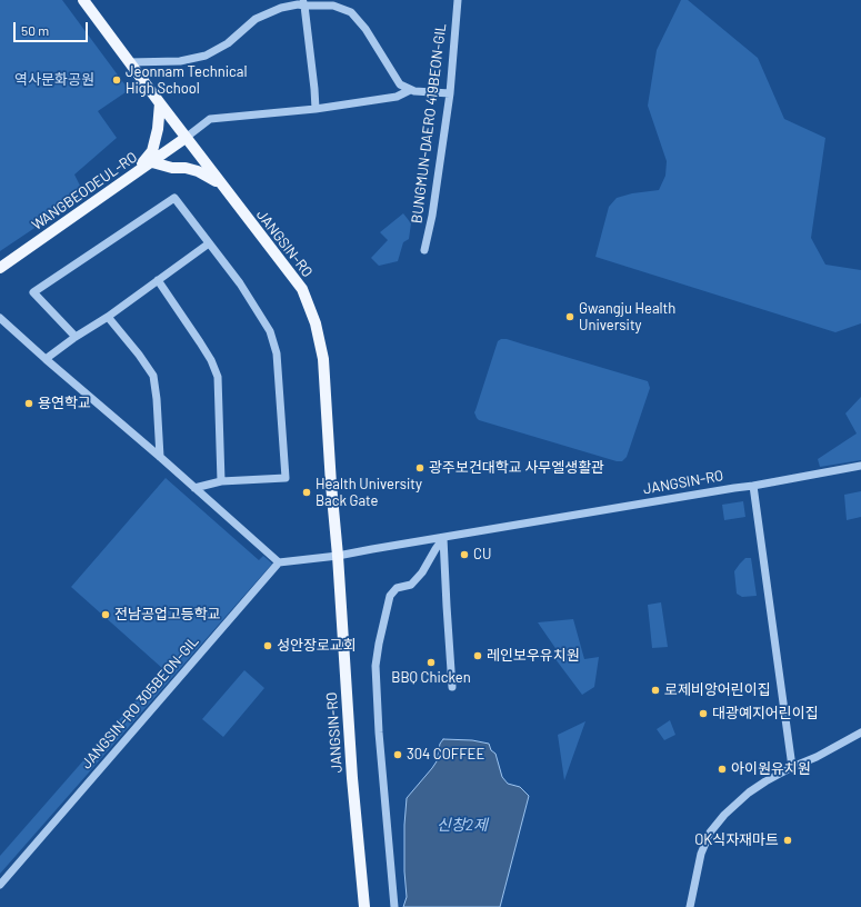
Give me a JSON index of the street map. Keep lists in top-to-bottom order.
{
  "streets": {
    "main road": ["WANGBEODEUL-RO", "JANGSIN-RO"],
    "street": ["BUNGMUN-DAERO 419BEON-GIL", "JANGSIN-RO 305BEON-GIL"]
  },
  "crossings": [
    ["WANGBEODEUL-RO", "JANGSIN-RO"]
  ],
  "water": ["신창2제"],
  "parks": ["역사문화공원"],
  "places": [
    "Jeonnam Technical High School",
    "Gwangju Health University",
    "용연학교",
    "광주보건대학교 사무엘생활관",
    "Health University Back Gate",
    "CU",
    "전남공업고등학교",
    "성안장로교회",
    "레인보우유치원",
    "BBQ Chicken",
    "로제비앙어린이집",
    "대광예지어린이집",
    "304 COFFEE",
    "아이원유치원",
    "OK식자재마트"
  ],
  "scale_bar": "50 m"
}
